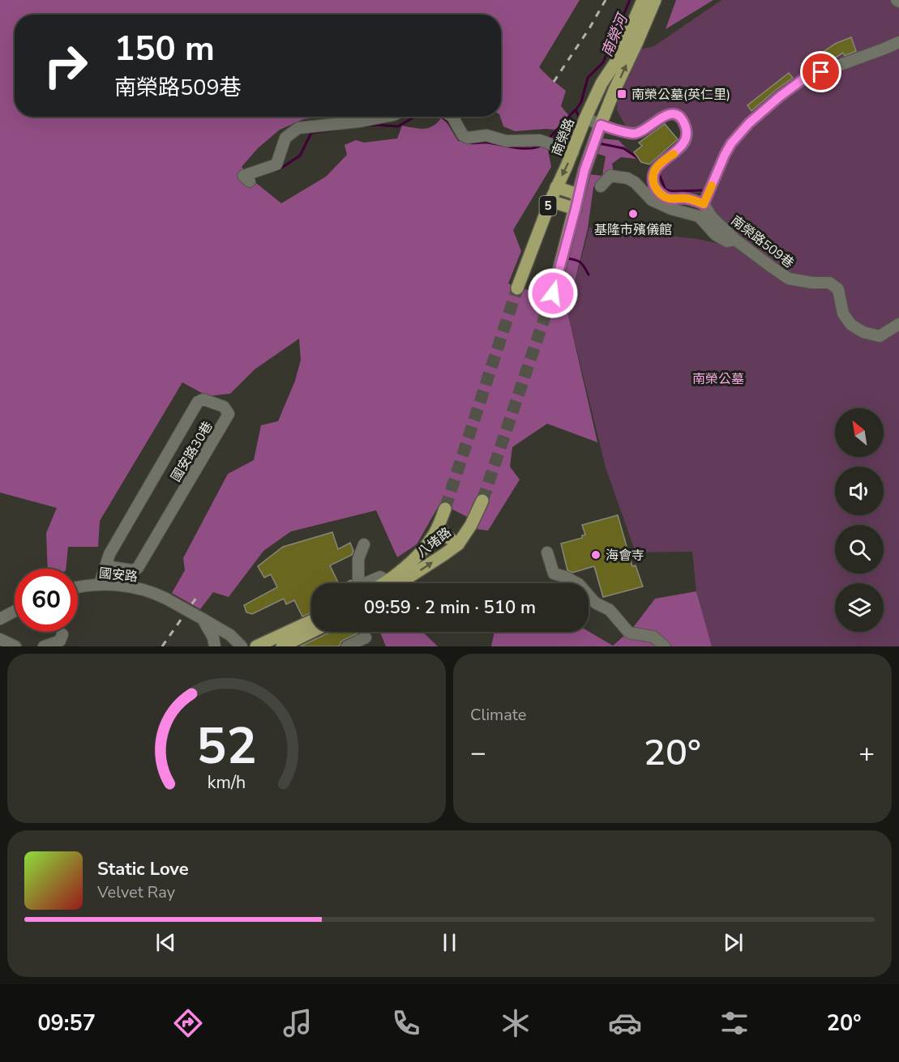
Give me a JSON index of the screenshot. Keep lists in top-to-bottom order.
{
  "streets": {
    "main road": ["南榮路", "5", "八堵路"],
    "street": ["南榮路509巷", "國安路30巷", "國安路"]
  },
  "crossings": [
    ["南榮路", "5"],
    ["國安路30巷", "國安路"]
  ],
  "water": ["南榮河"],
  "parks": ["南榮公墓"],
  "places": {
    "transit": ["南榮公墓(英仁里)"],
    "other": ["基隆市殯儀館", "海會寺"]
  },
  "north": "top left",
  "page": {
    "turn": ["150 m", "南榮路509巷"],
    "limit": "60",
    "trip": "09:59 · 2 min · 510 m",
    "tile": "Climate",
    "heat": ["−", "20°", "+"],
    "song": ["Static Love", "Velvet Ray"],
    "tabs": ["09:57", "20°"],
    "gauge": ["52", "km/h"]
  }
}
